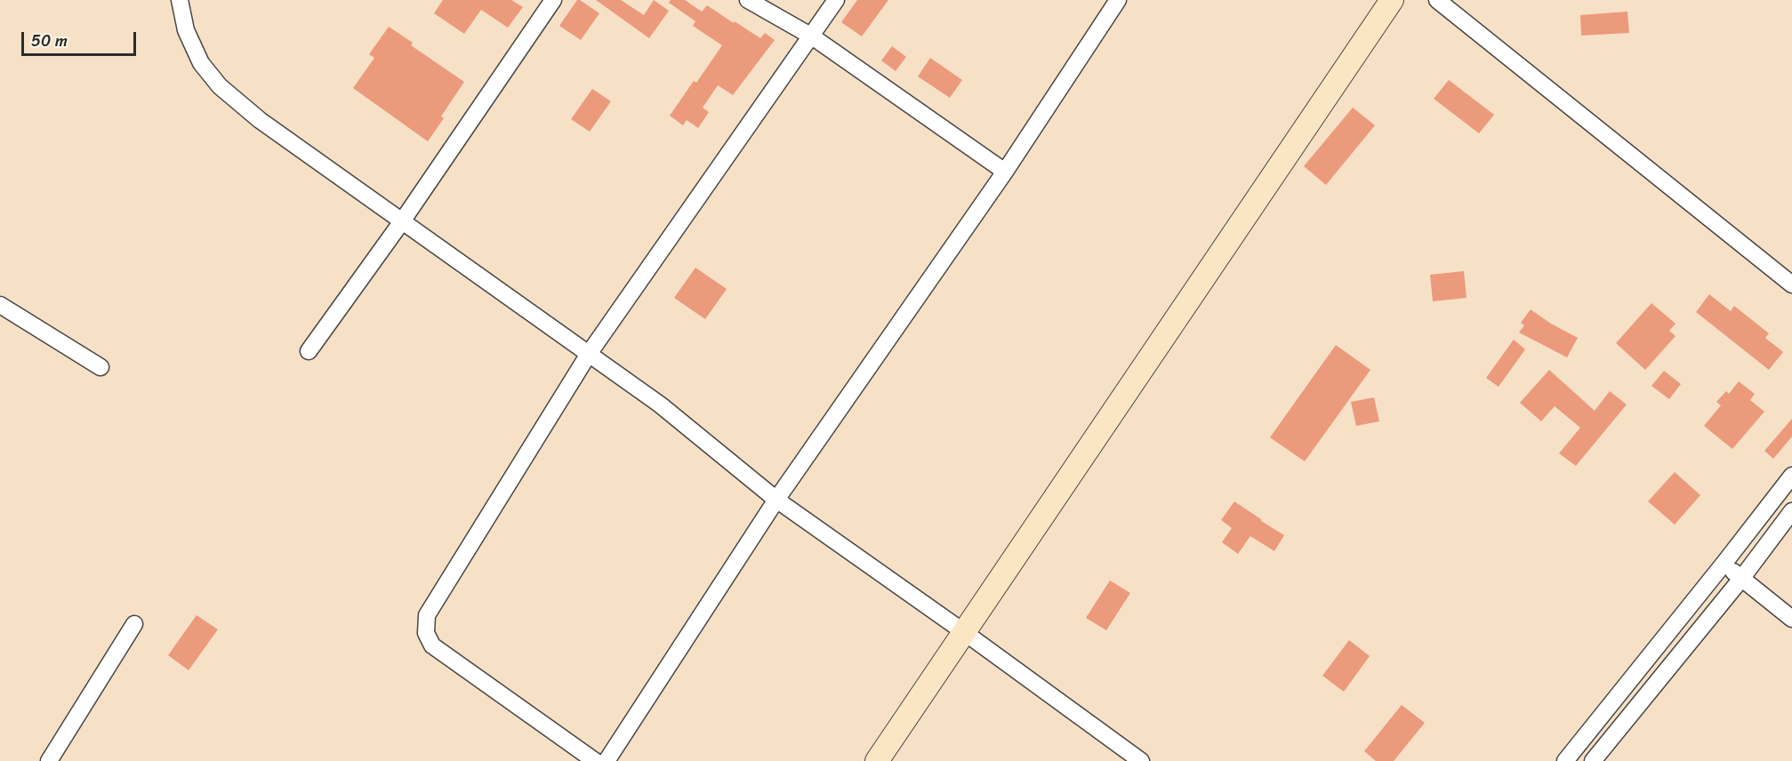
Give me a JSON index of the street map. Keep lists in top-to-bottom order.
{
  "scale_bar": "50 m"
}
